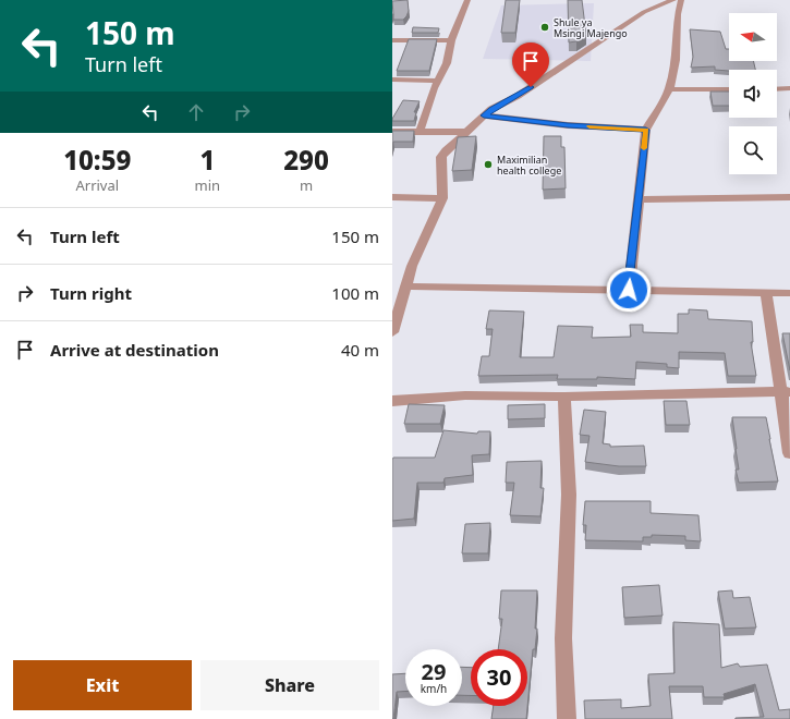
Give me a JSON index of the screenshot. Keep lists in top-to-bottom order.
{
  "places": ["Shule ya Msingi Majengo", "Maximilian health college"],
  "north": "left",
  "page": {
    "turn": ["150 m", "Turn left"],
    "eta": [
      "10:59",
      "Arrival",
      "1",
      "min",
      "290",
      "m"
    ],
    "list": [
      {
        "name": "Turn left",
        "value": "150 m"
      },
      {
        "name": "Turn right",
        "value": "100 m"
      },
      {
        "name": "Arrive at destination",
        "value": "40 m"
      }
    ],
    "speed": "29 km/h",
    "limit": "30",
    "buttons": ["Exit", "Share"]
  }
}
